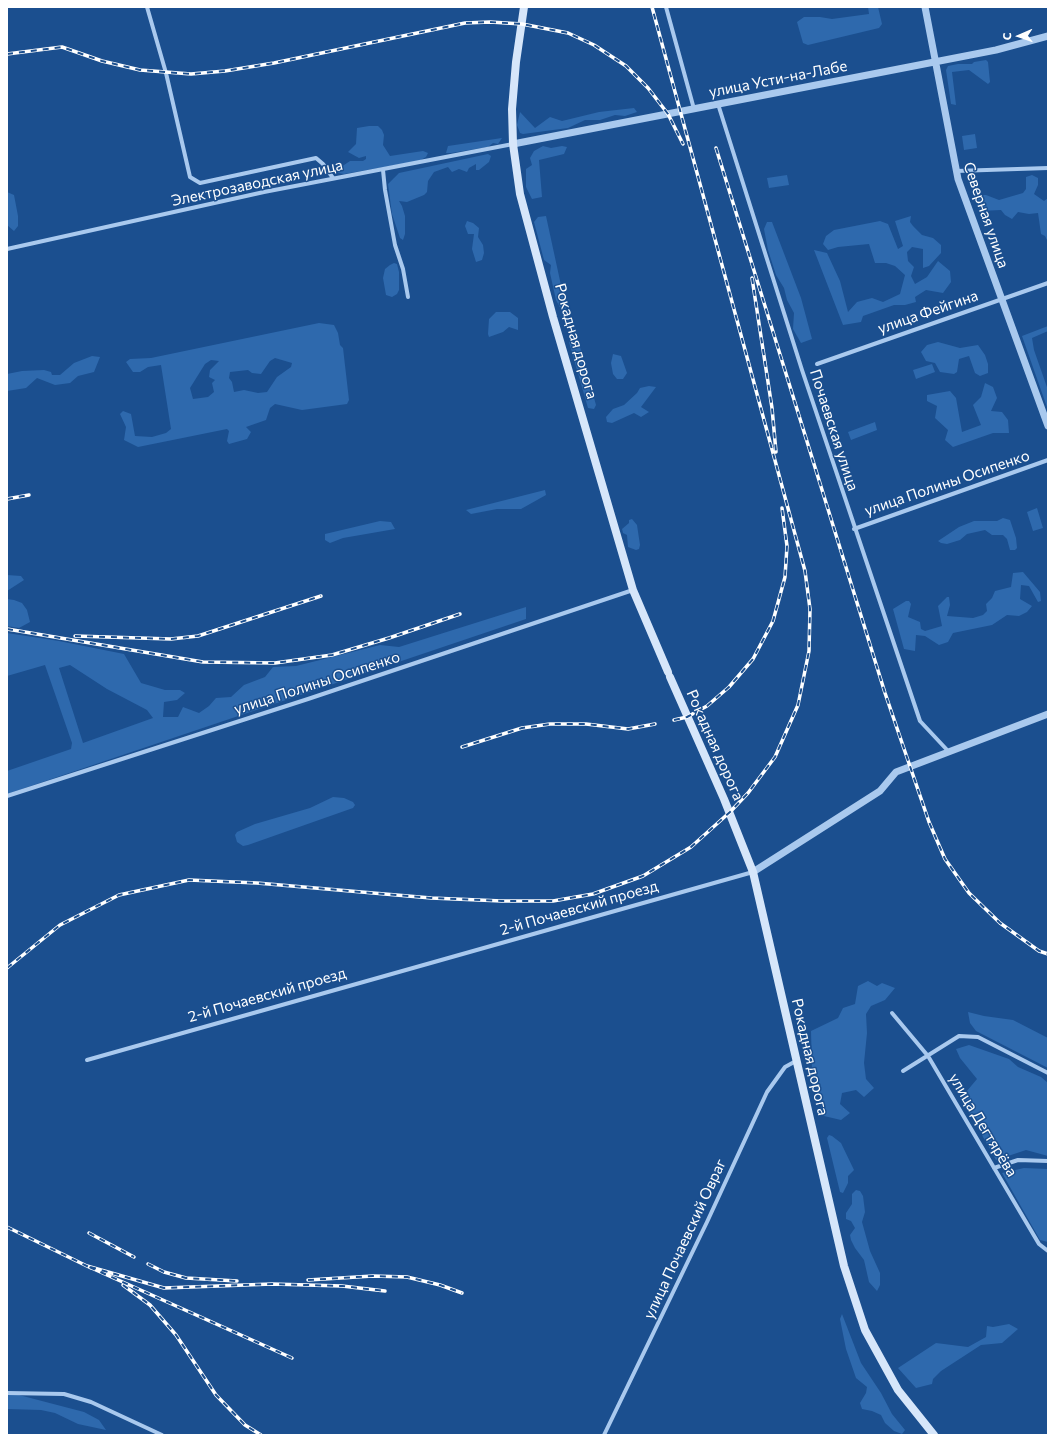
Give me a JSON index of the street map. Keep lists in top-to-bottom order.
{
  "streets": {
    "main road": ["Рокадная дорога"],
    "street": [
      "улица Усти-на-Лабе",
      "Электрозаводская улица",
      "Северная улица",
      "улица Фейгина",
      "Почаевская улица",
      "улица Полины Осипенко",
      "2-й Почаевский проезд",
      "улица Дегтярёва",
      "улица Почаевский Овраг"
    ]
  },
  "crossings": [
    ["улица Усти-на-Лабе", "Электрозаводская улица"],
    ["улица Усти-на-Лабе", "Северная улица"],
    ["улица Усти-на-Лабе", "Рокадная дорога"],
    ["улица Усти-на-Лабе", "Почаевская улица"],
    ["Электрозаводская улица", "Рокадная дорога"],
    ["Северная улица", "улица Фейгина"],
    ["Рокадная дорога", "улица Полины Осипенко"],
    ["Рокадная дорога", "2-й Почаевский проезд"],
    ["Рокадная дорога", "улица Почаевский Овраг"],
    ["Почаевская улица", "улица Полины Осипенко"],
    ["Почаевская улица", "2-й Почаевский проезд"]
  ],
  "north": "left"
}
